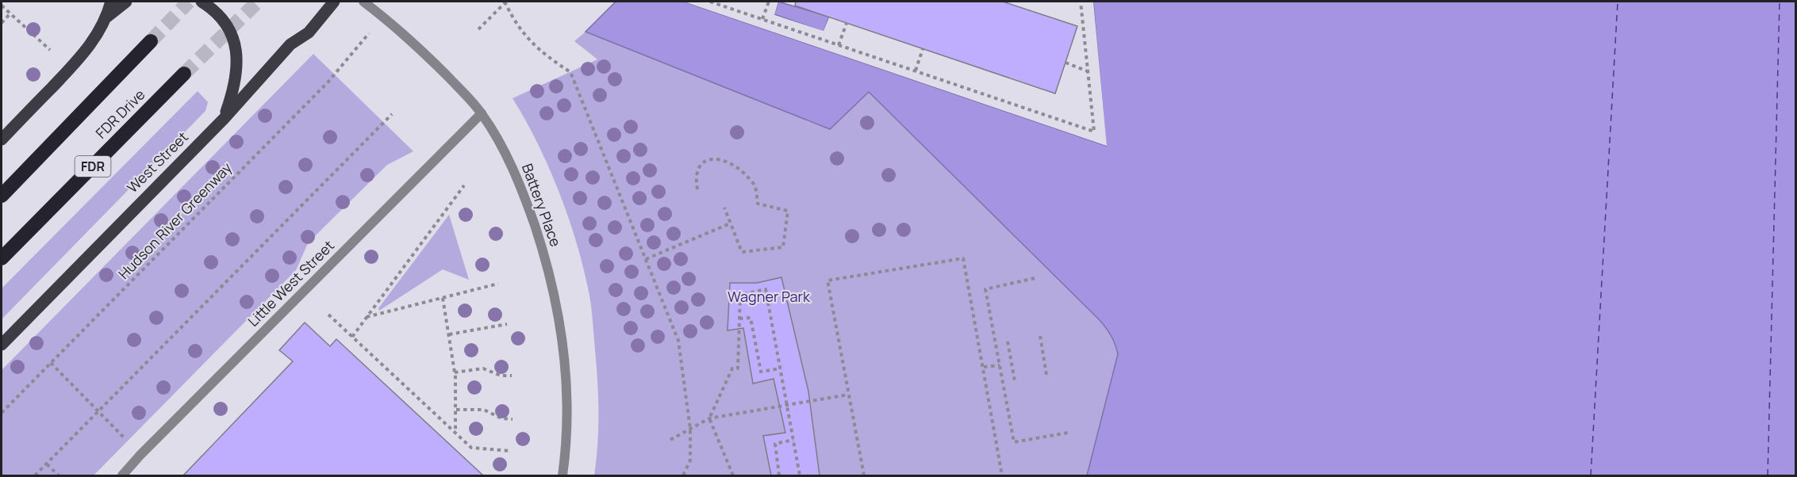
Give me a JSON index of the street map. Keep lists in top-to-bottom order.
{
  "streets": {
    "highway": ["FDR Drive", "FDR"],
    "main road": ["West Street"],
    "street": ["Battery Place", "Little West Street"],
    "path": ["Hudson River Greenway"]
  },
  "crossings": [
    ["Battery Place", "Little West Street"]
  ],
  "parks": ["Wagner Park"]
}
